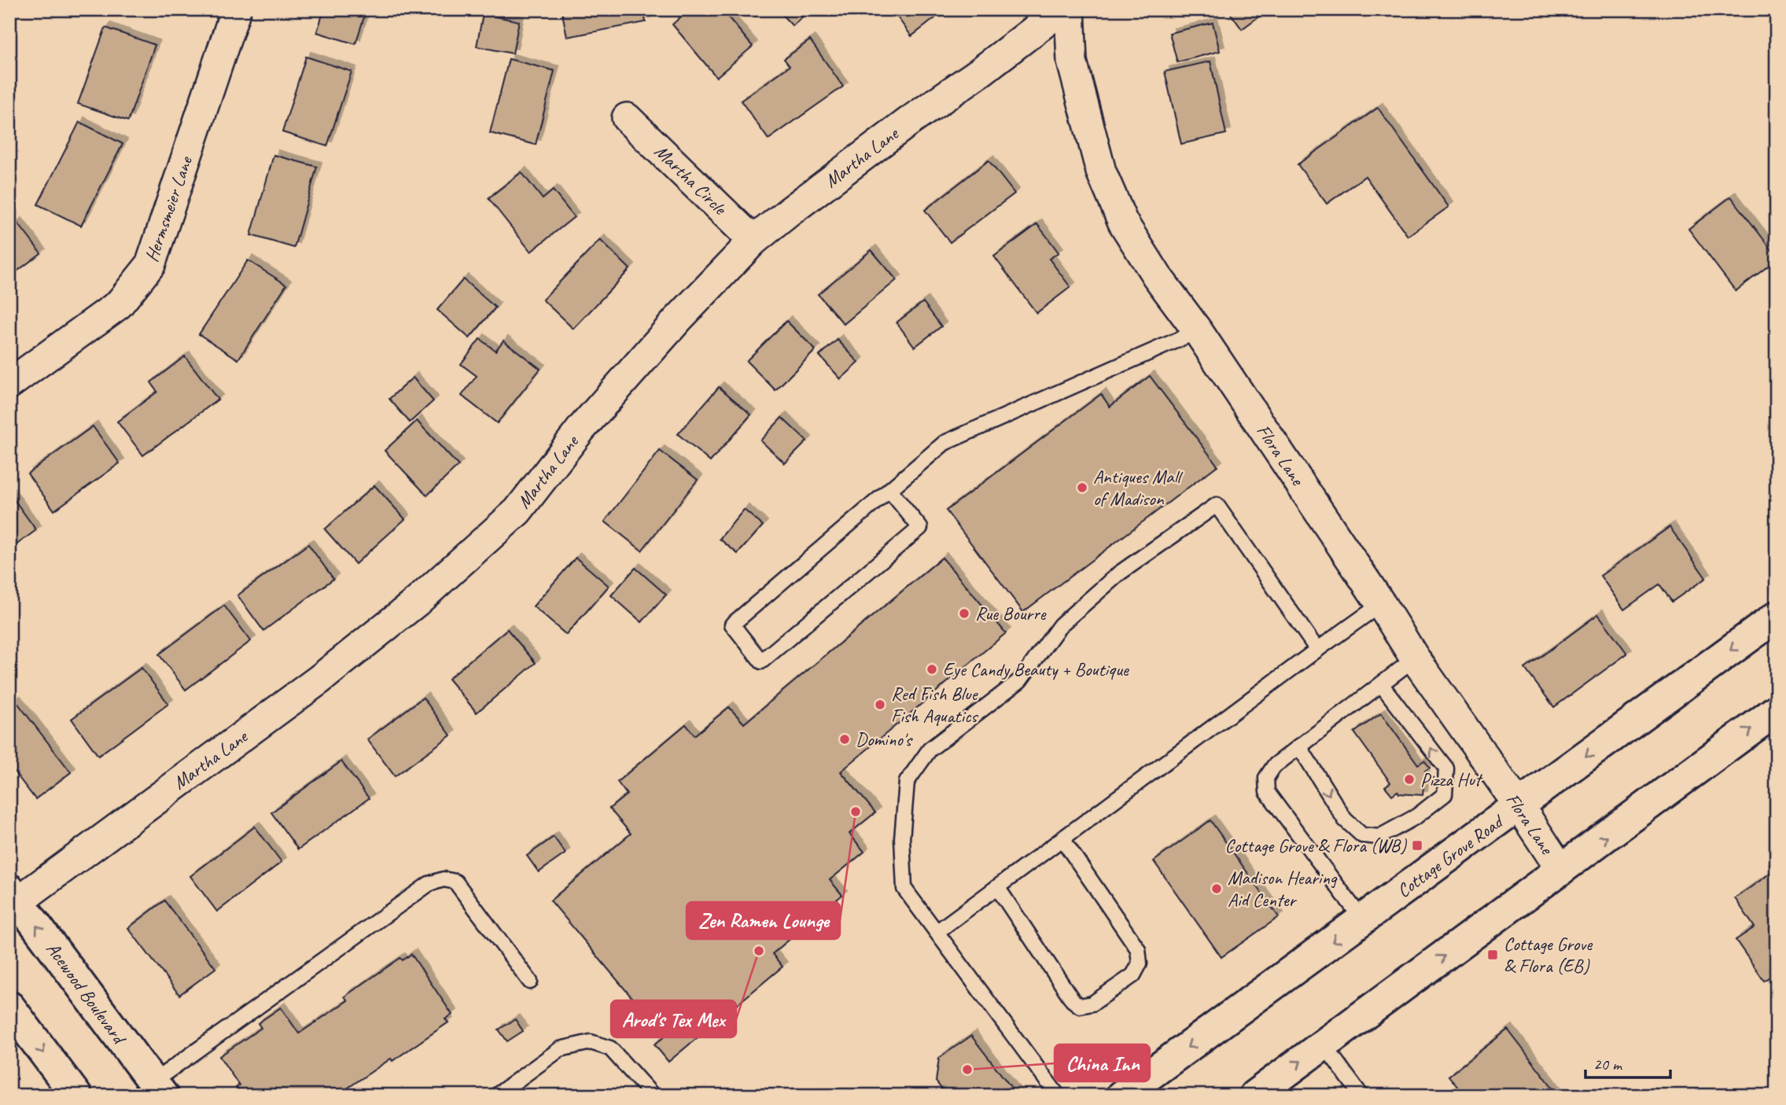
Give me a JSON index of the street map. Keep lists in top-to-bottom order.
{
  "streets": {
    "main road": ["Cottage Grove Road", "Acewood Boulevard"],
    "street": [
      "Martha Lane",
      "Martha Circle",
      "Hermsmeier Lane",
      "Flora Lane"
    ]
  },
  "crossings": [
    ["Martha Lane", "Martha Circle"],
    ["Martha Lane", "Acewood Boulevard"],
    ["Flora Lane", "Cottage Grove Road"]
  ],
  "places": {
    "other": [
      "Antiques Mall of Madison",
      "Rue Bourre",
      "Eye Candy Beauty + Boutique",
      "Red Fish Blue Fish Aquatics",
      "Domino's",
      "Pizza Hut",
      "Zen Ramen Lounge",
      "Madison Hearing Aid Center",
      "Arod's Tex Mex",
      "China Inn"
    ],
    "transit": ["Cottage Grove & Flora (WB)", "Cottage Grove & Flora (EB)"]
  },
  "scale_bar": "20 m"
}
